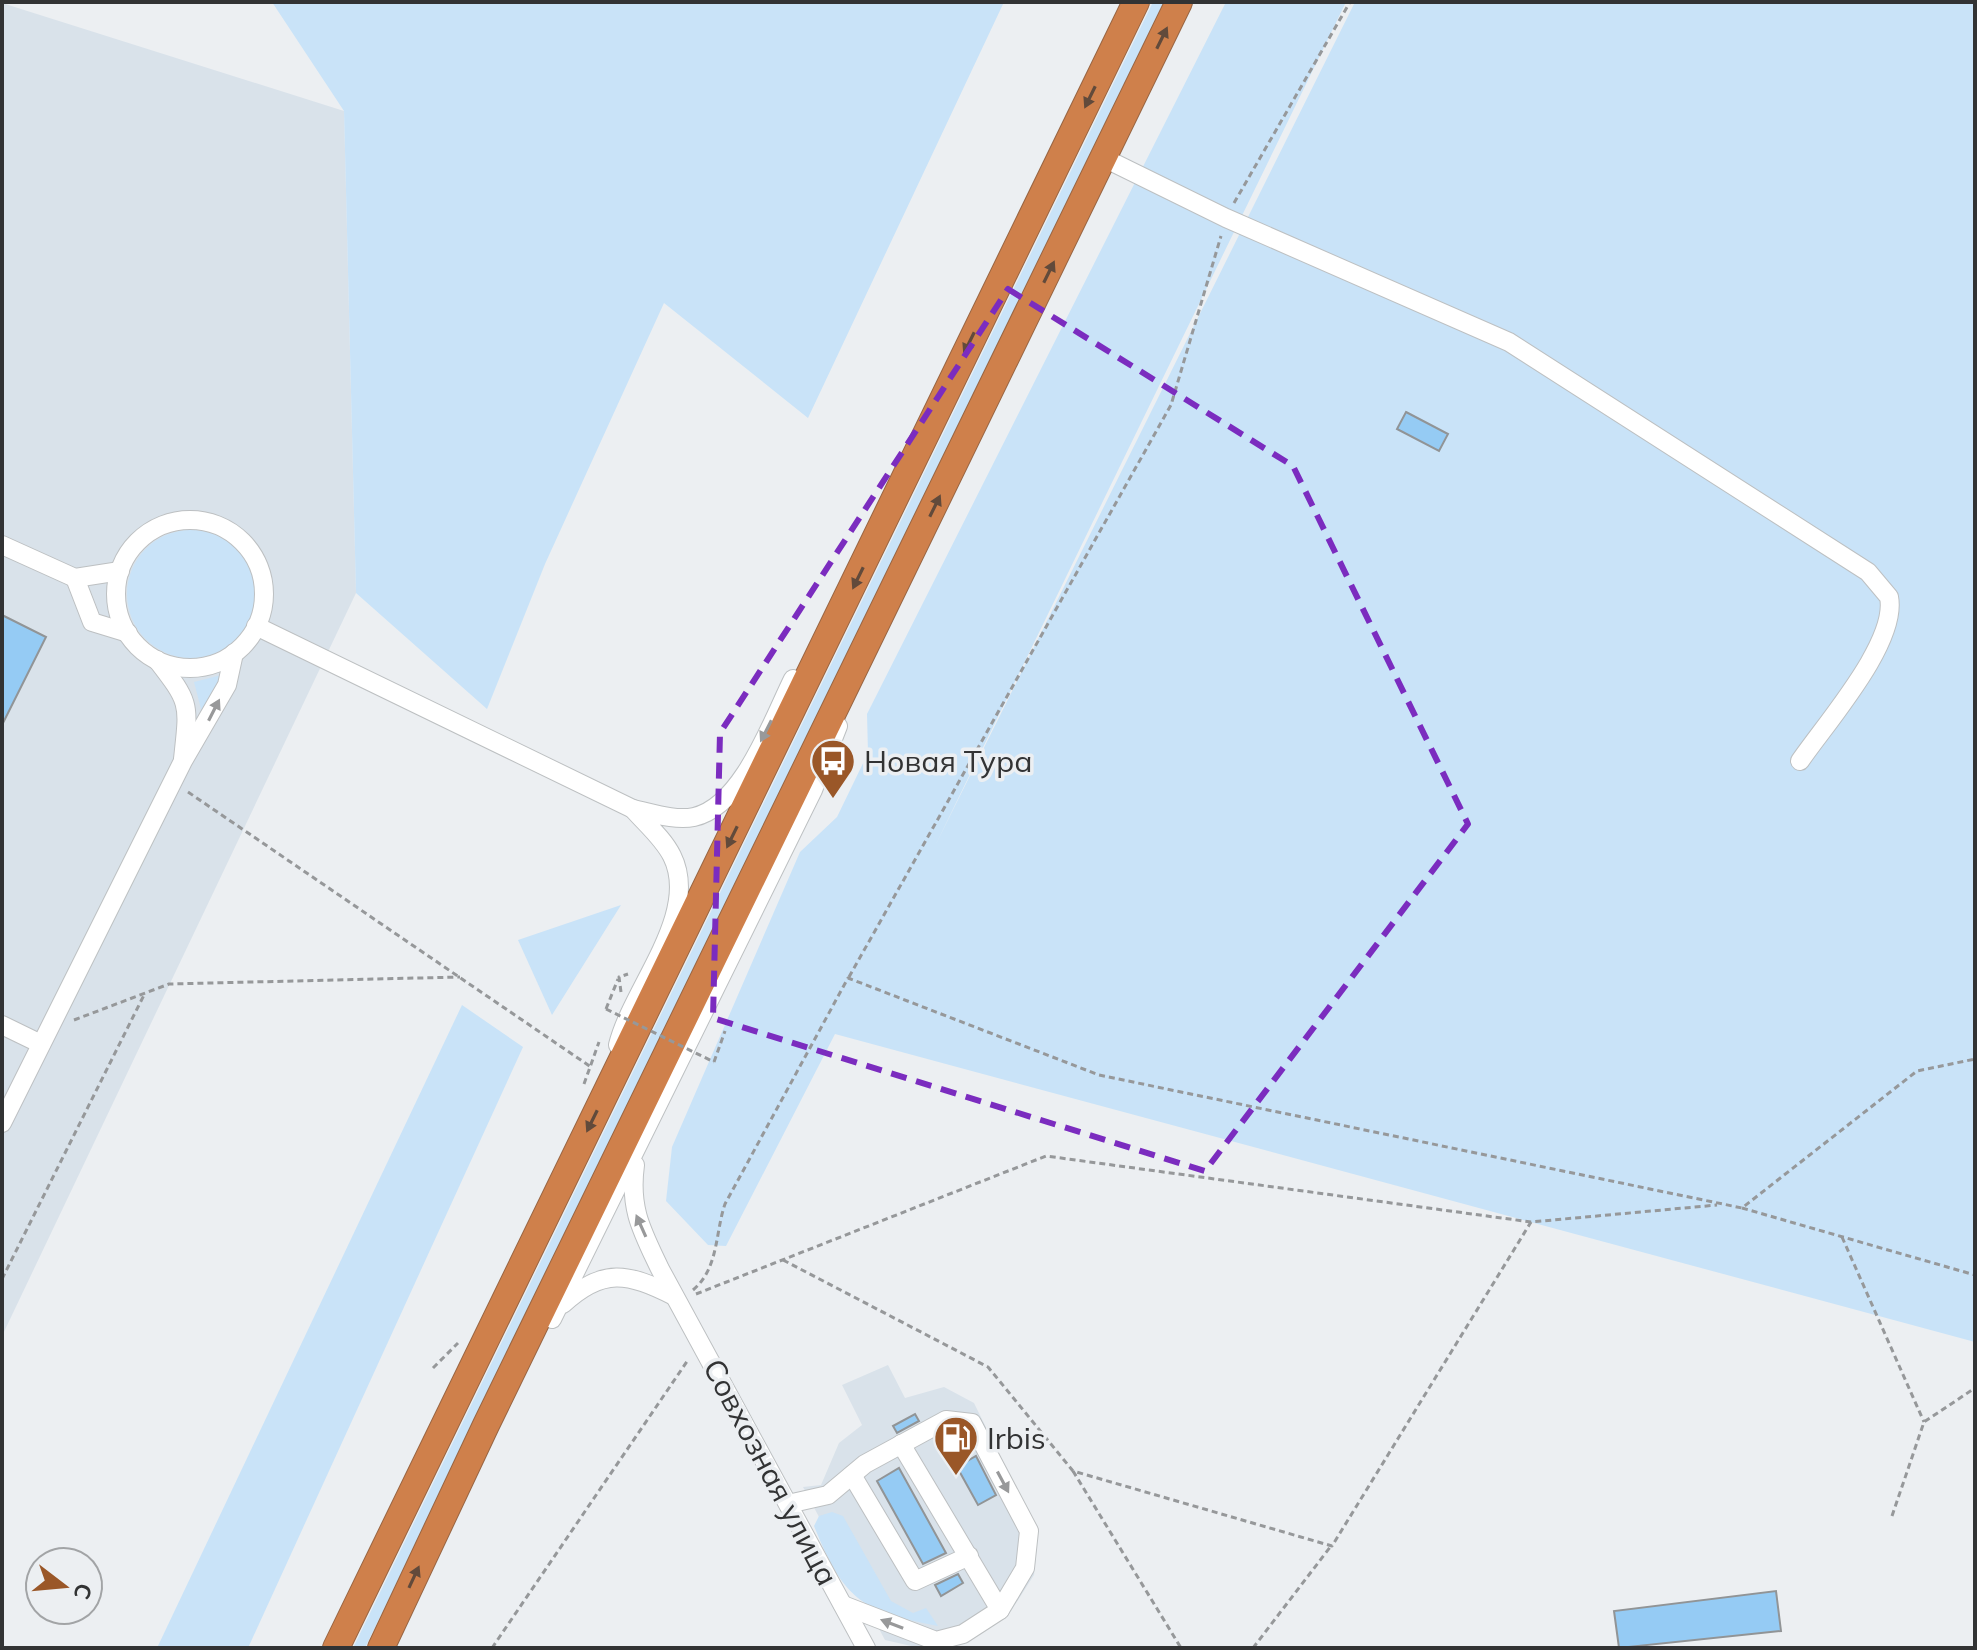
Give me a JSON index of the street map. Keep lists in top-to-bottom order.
{
  "streets": {
    "street": ["Совхозная улица"]
  },
  "places": {
    "bus stop": ["Новая Тура"],
    "fuel station": ["Irbis"]
  },
  "north": "right"
}
